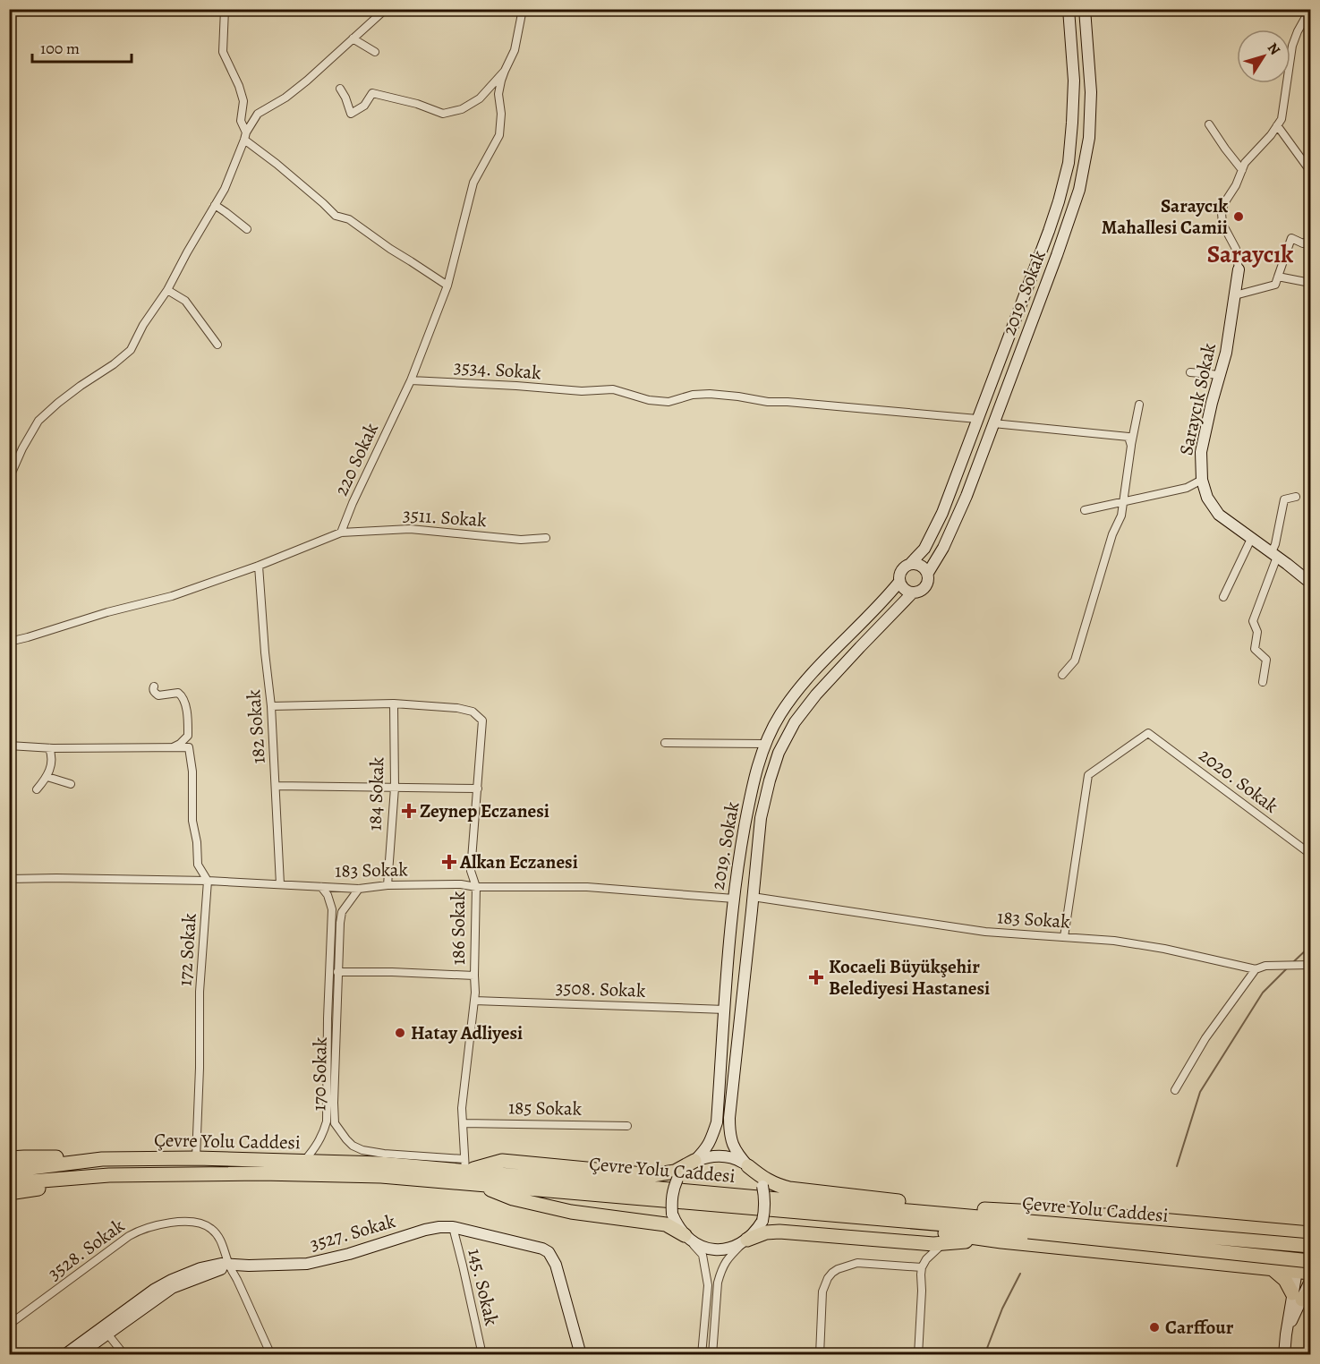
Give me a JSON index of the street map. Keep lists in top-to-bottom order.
{
  "streets": {
    "highway": ["Çevre Yolu Caddesi"],
    "street": [
      "2019. Sokak",
      "3534. Sokak",
      "Saraycık Sokak",
      "220 Sokak",
      "3511. Sokak",
      "182 Sokak",
      "2020. Sokak",
      "184 Sokak",
      "183 Sokak",
      "186 Sokak",
      "172 Sokak",
      "3508. Sokak",
      "170 Sokak",
      "185 Sokak",
      "3527. Sokak",
      "3528. Sokak",
      "145. Sokak"
    ]
  },
  "crossings": [
    ["2019. Sokak", "3534. Sokak"],
    ["2019. Sokak", "183 Sokak"],
    ["2019. Sokak", "3508. Sokak"],
    ["3534. Sokak", "220 Sokak"],
    ["220 Sokak", "3511. Sokak"],
    ["182 Sokak", "183 Sokak"],
    ["182 Sokak", "186 Sokak"],
    ["2020. Sokak", "183 Sokak"],
    ["184 Sokak", "183 Sokak"],
    ["184 Sokak", "186 Sokak"],
    ["183 Sokak", "186 Sokak"],
    ["183 Sokak", "172 Sokak"],
    ["183 Sokak", "170 Sokak"],
    ["186 Sokak", "3508. Sokak"],
    ["186 Sokak", "170 Sokak"],
    ["186 Sokak", "185 Sokak"],
    ["186 Sokak", "Çevre Yolu Caddesi"],
    ["172 Sokak", "Çevre Yolu Caddesi"],
    ["170 Sokak", "Çevre Yolu Caddesi"],
    ["3527. Sokak", "3528. Sokak"],
    ["3527. Sokak", "145. Sokak"]
  ],
  "districts": ["Saraycık"],
  "places": {
    "other": ["Saraycık Mahallesi Camii", "Hatay Adliyesi", "Carffour"],
    "health": ["Zeynep Eczanesi", "Alkan Eczanesi", "Kocaeli Büyükşehir Belediyesi Hastanesi"]
  },
  "scale_bar": "100 m",
  "north": "top right"
}
